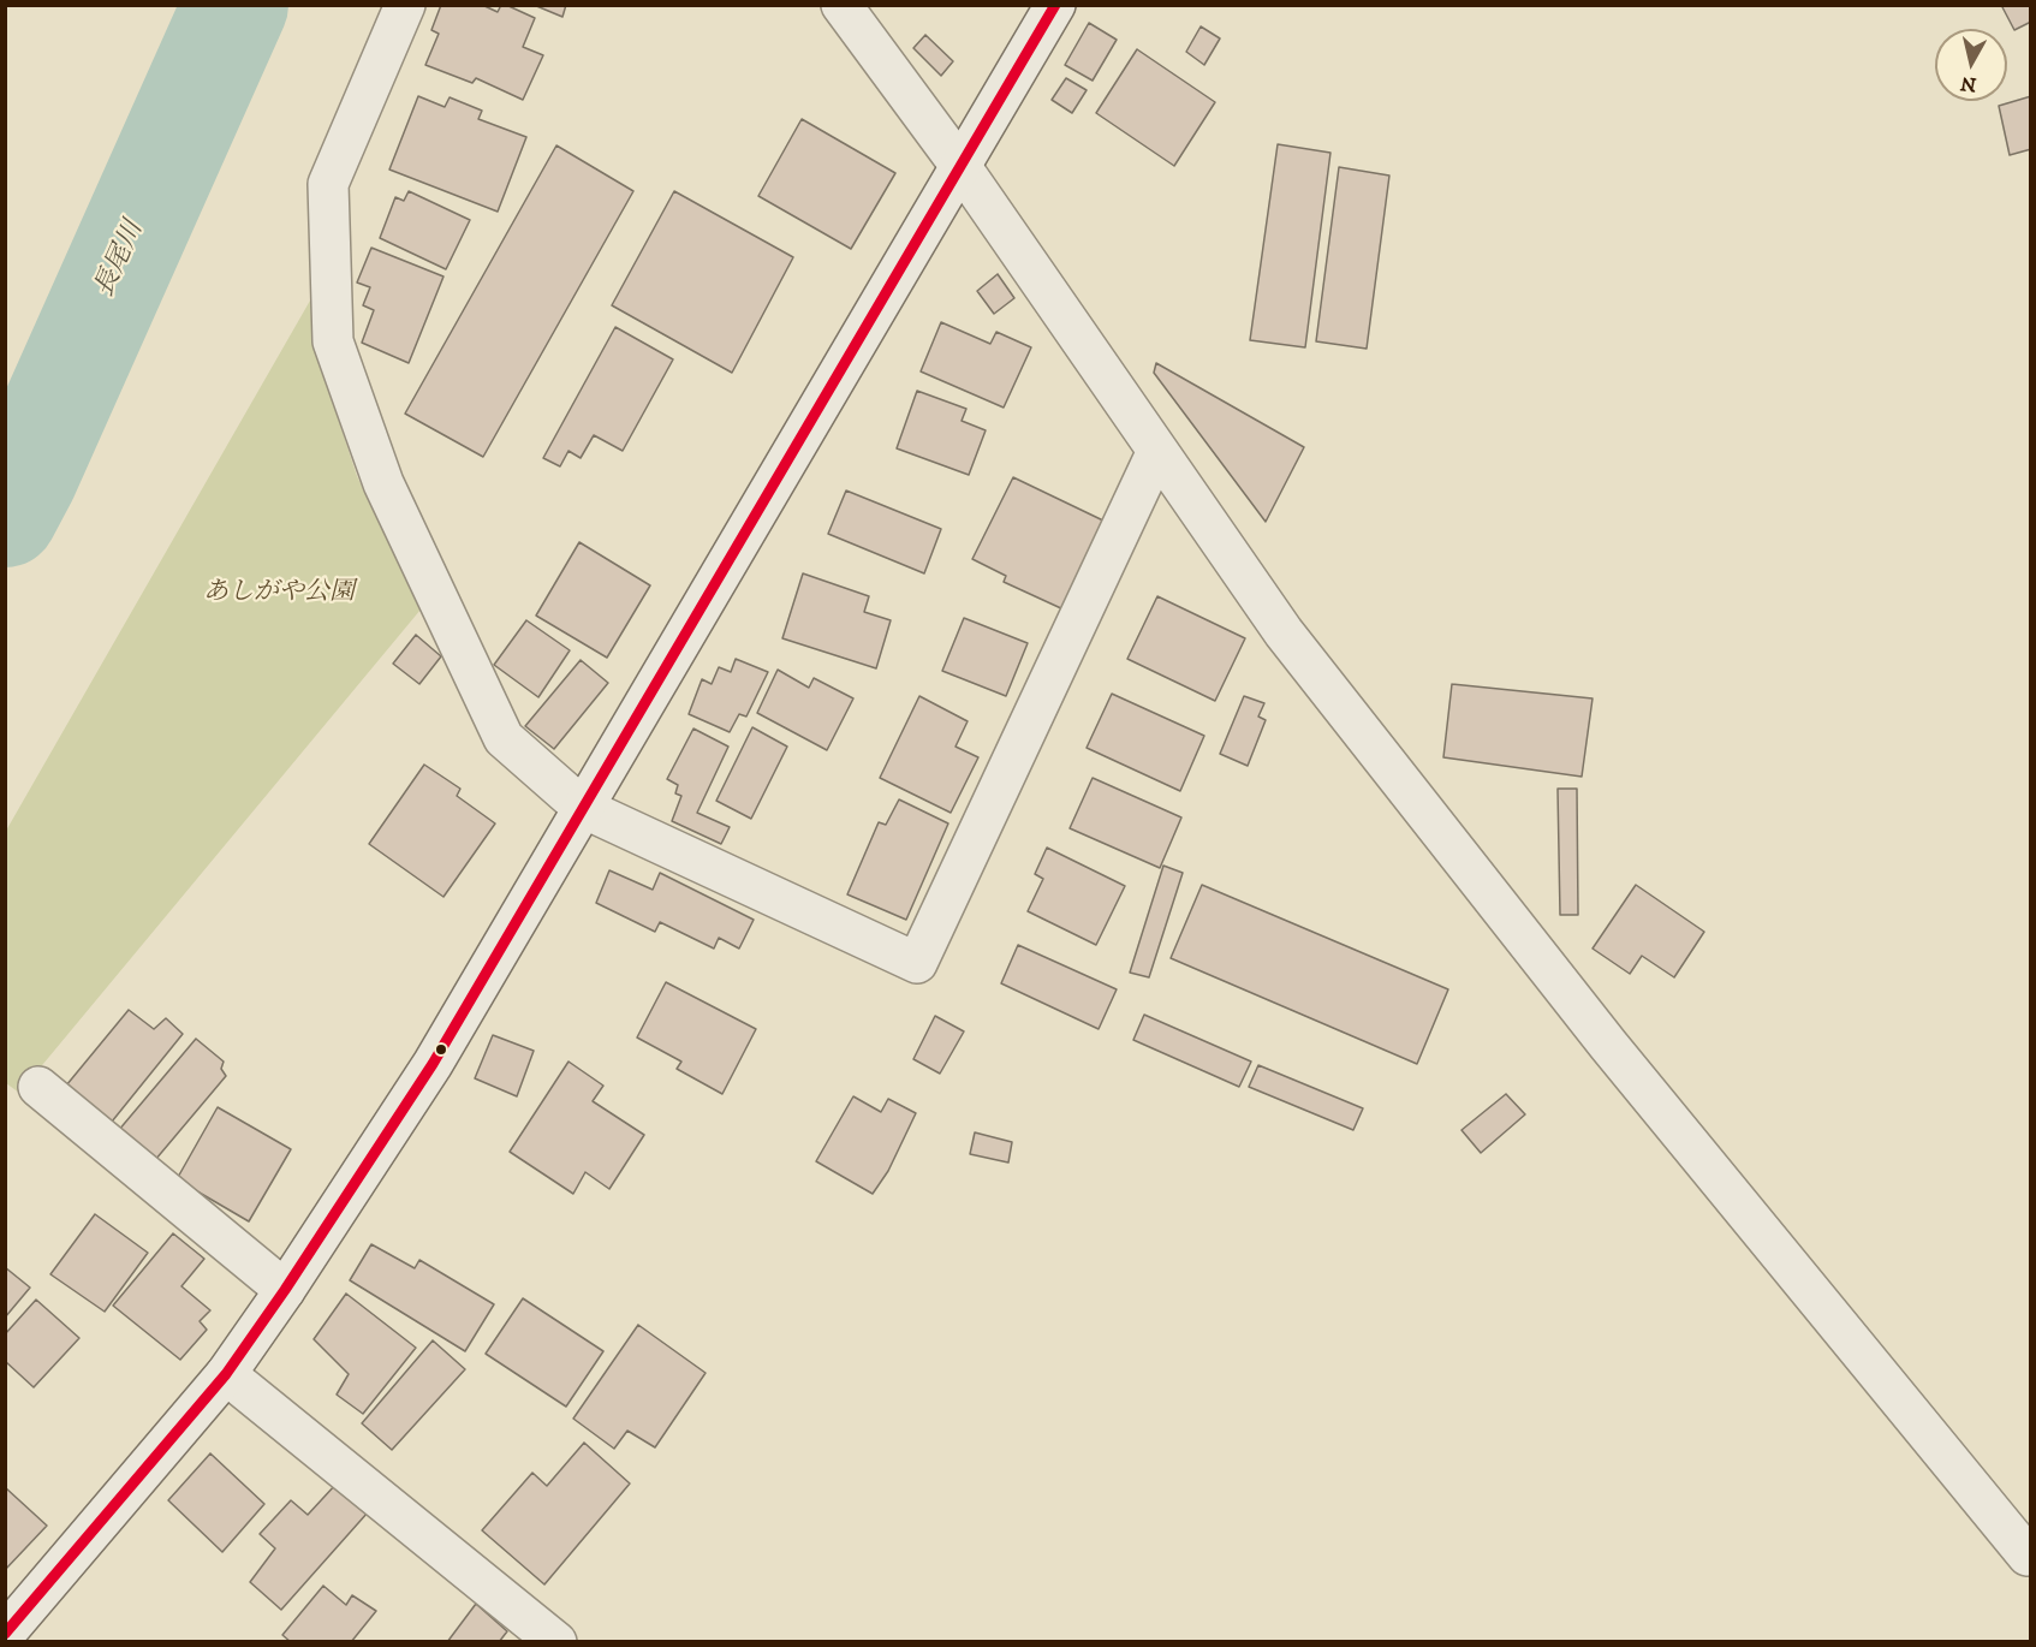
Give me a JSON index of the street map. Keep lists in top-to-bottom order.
{
  "water": ["長尾川"],
  "parks": ["あしがや公園"],
  "north": "bottom"
}
